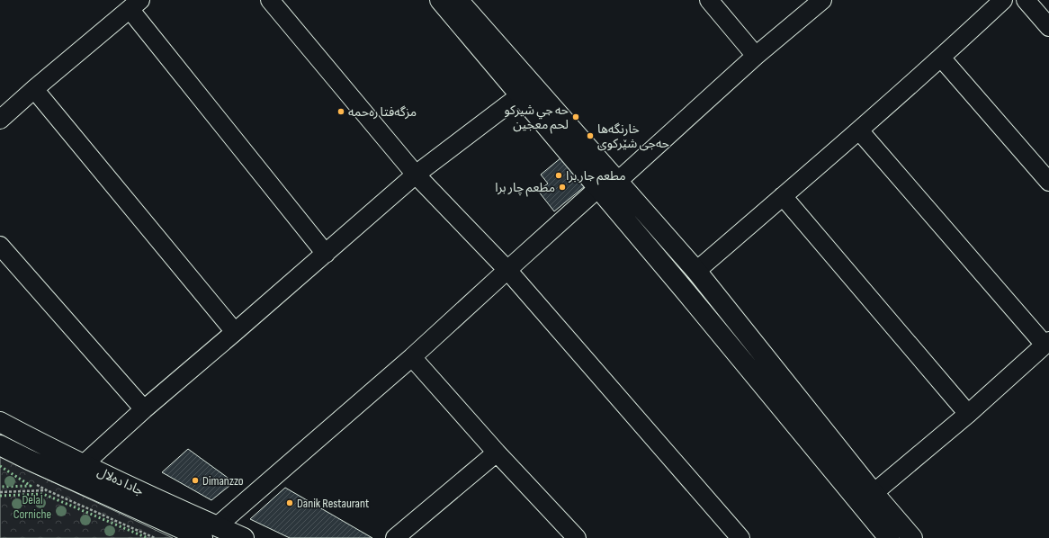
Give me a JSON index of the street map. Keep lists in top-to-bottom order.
{
  "streets": {
    "main road": ["جادا دەلال"]
  },
  "parks": ["Delal Corniche"],
  "places": [
    "مزگەفتا رەحمە",
    "حه جي شيركو لحم معجين",
    "خارنگەها حەجى شێركوى",
    "مطعم جار برا",
    "مطعم چار برا",
    "Dimanzzo",
    "Danik Restaurant"
  ]
}
